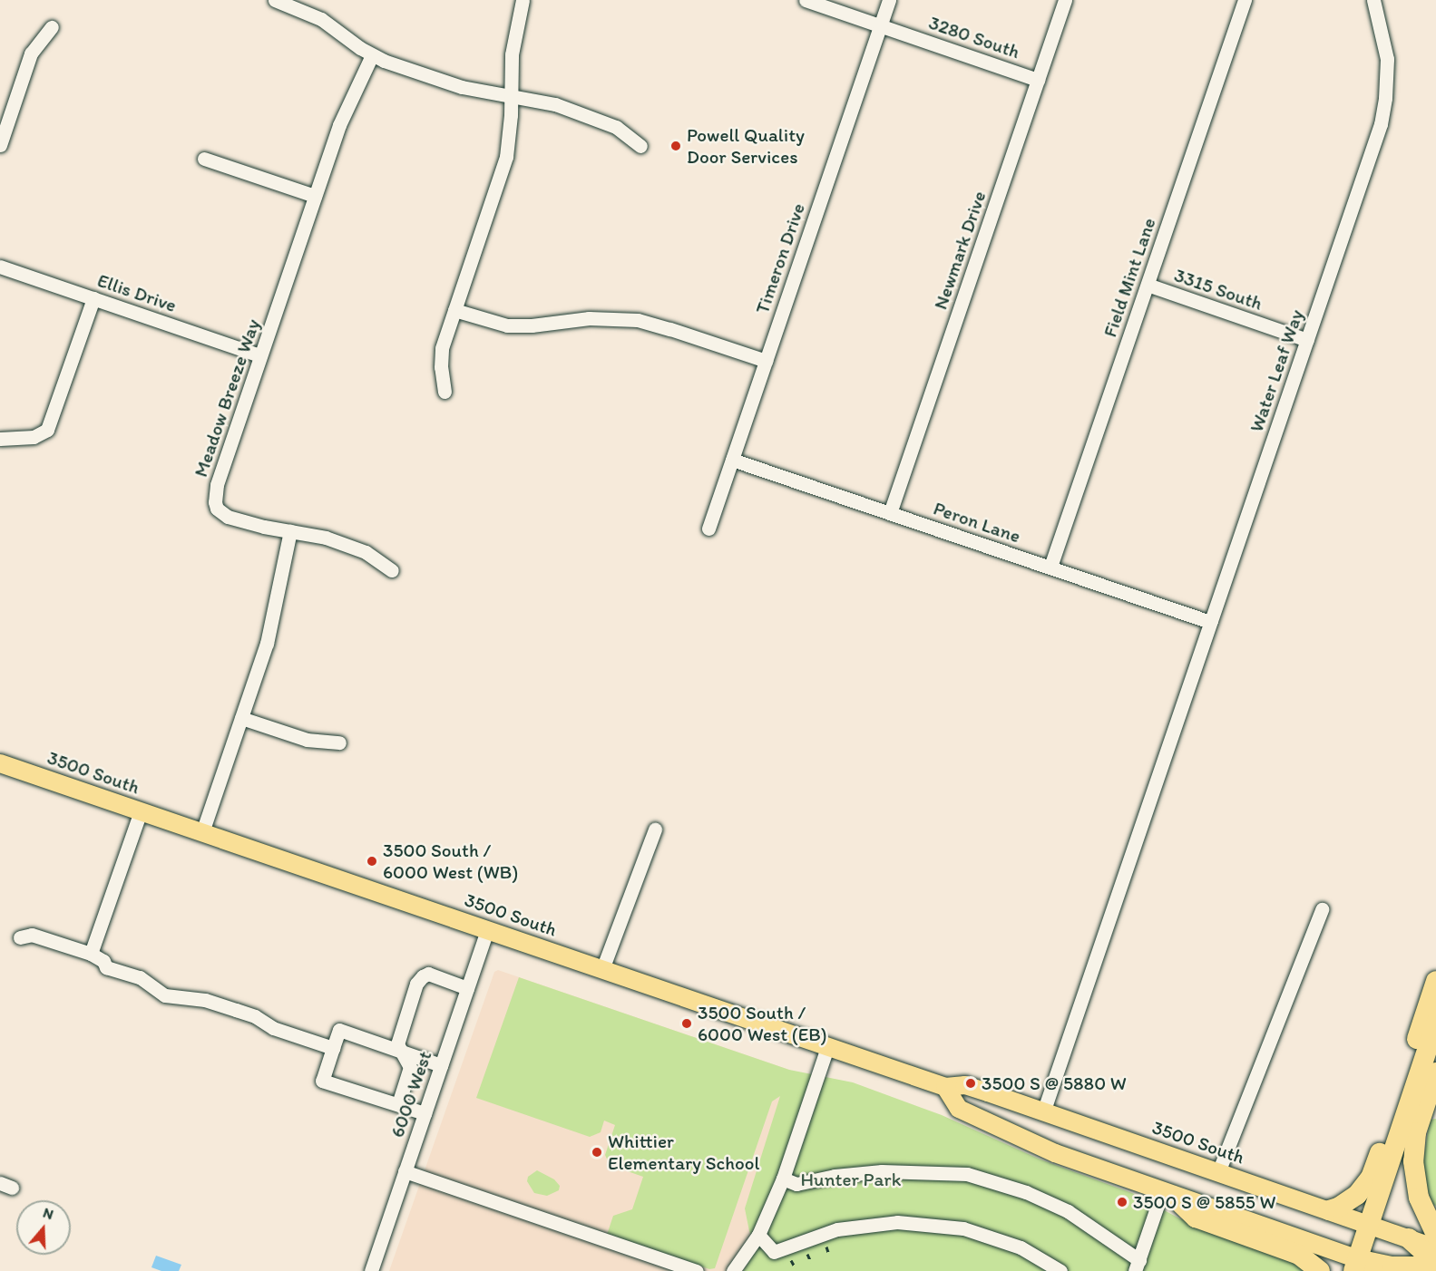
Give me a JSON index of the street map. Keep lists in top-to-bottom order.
{
  "streets": {
    "main road": ["3500 South"],
    "street": [
      "3280 South",
      "Newmark Drive",
      "Timeron Drive",
      "Field Mint Lane",
      "3315 South",
      "Ellis Drive",
      "Water Leaf Way",
      "Meadow Breeze Way",
      "Peron Lane",
      "6000 West"
    ]
  },
  "crossings": [
    ["3280 South", "Newmark Drive"],
    ["3280 South", "Timeron Drive"],
    ["Newmark Drive", "Peron Lane"],
    ["Timeron Drive", "Peron Lane"],
    ["Field Mint Lane", "3315 South"],
    ["Field Mint Lane", "Peron Lane"],
    ["3315 South", "Water Leaf Way"],
    ["Ellis Drive", "Meadow Breeze Way"],
    ["Water Leaf Way", "Peron Lane"],
    ["Water Leaf Way", "3500 South"],
    ["3500 South", "6000 West"]
  ],
  "parks": ["Hunter Park"],
  "places": [
    "Powell Quality Door Services",
    "3500 South / 6000 West (WB)",
    "3500 South / 6000 West (EB)",
    "3500 S @ 5880 W",
    "Whittier Elementary School",
    "3500 S @ 5855 W"
  ],
  "north": "top"
}
